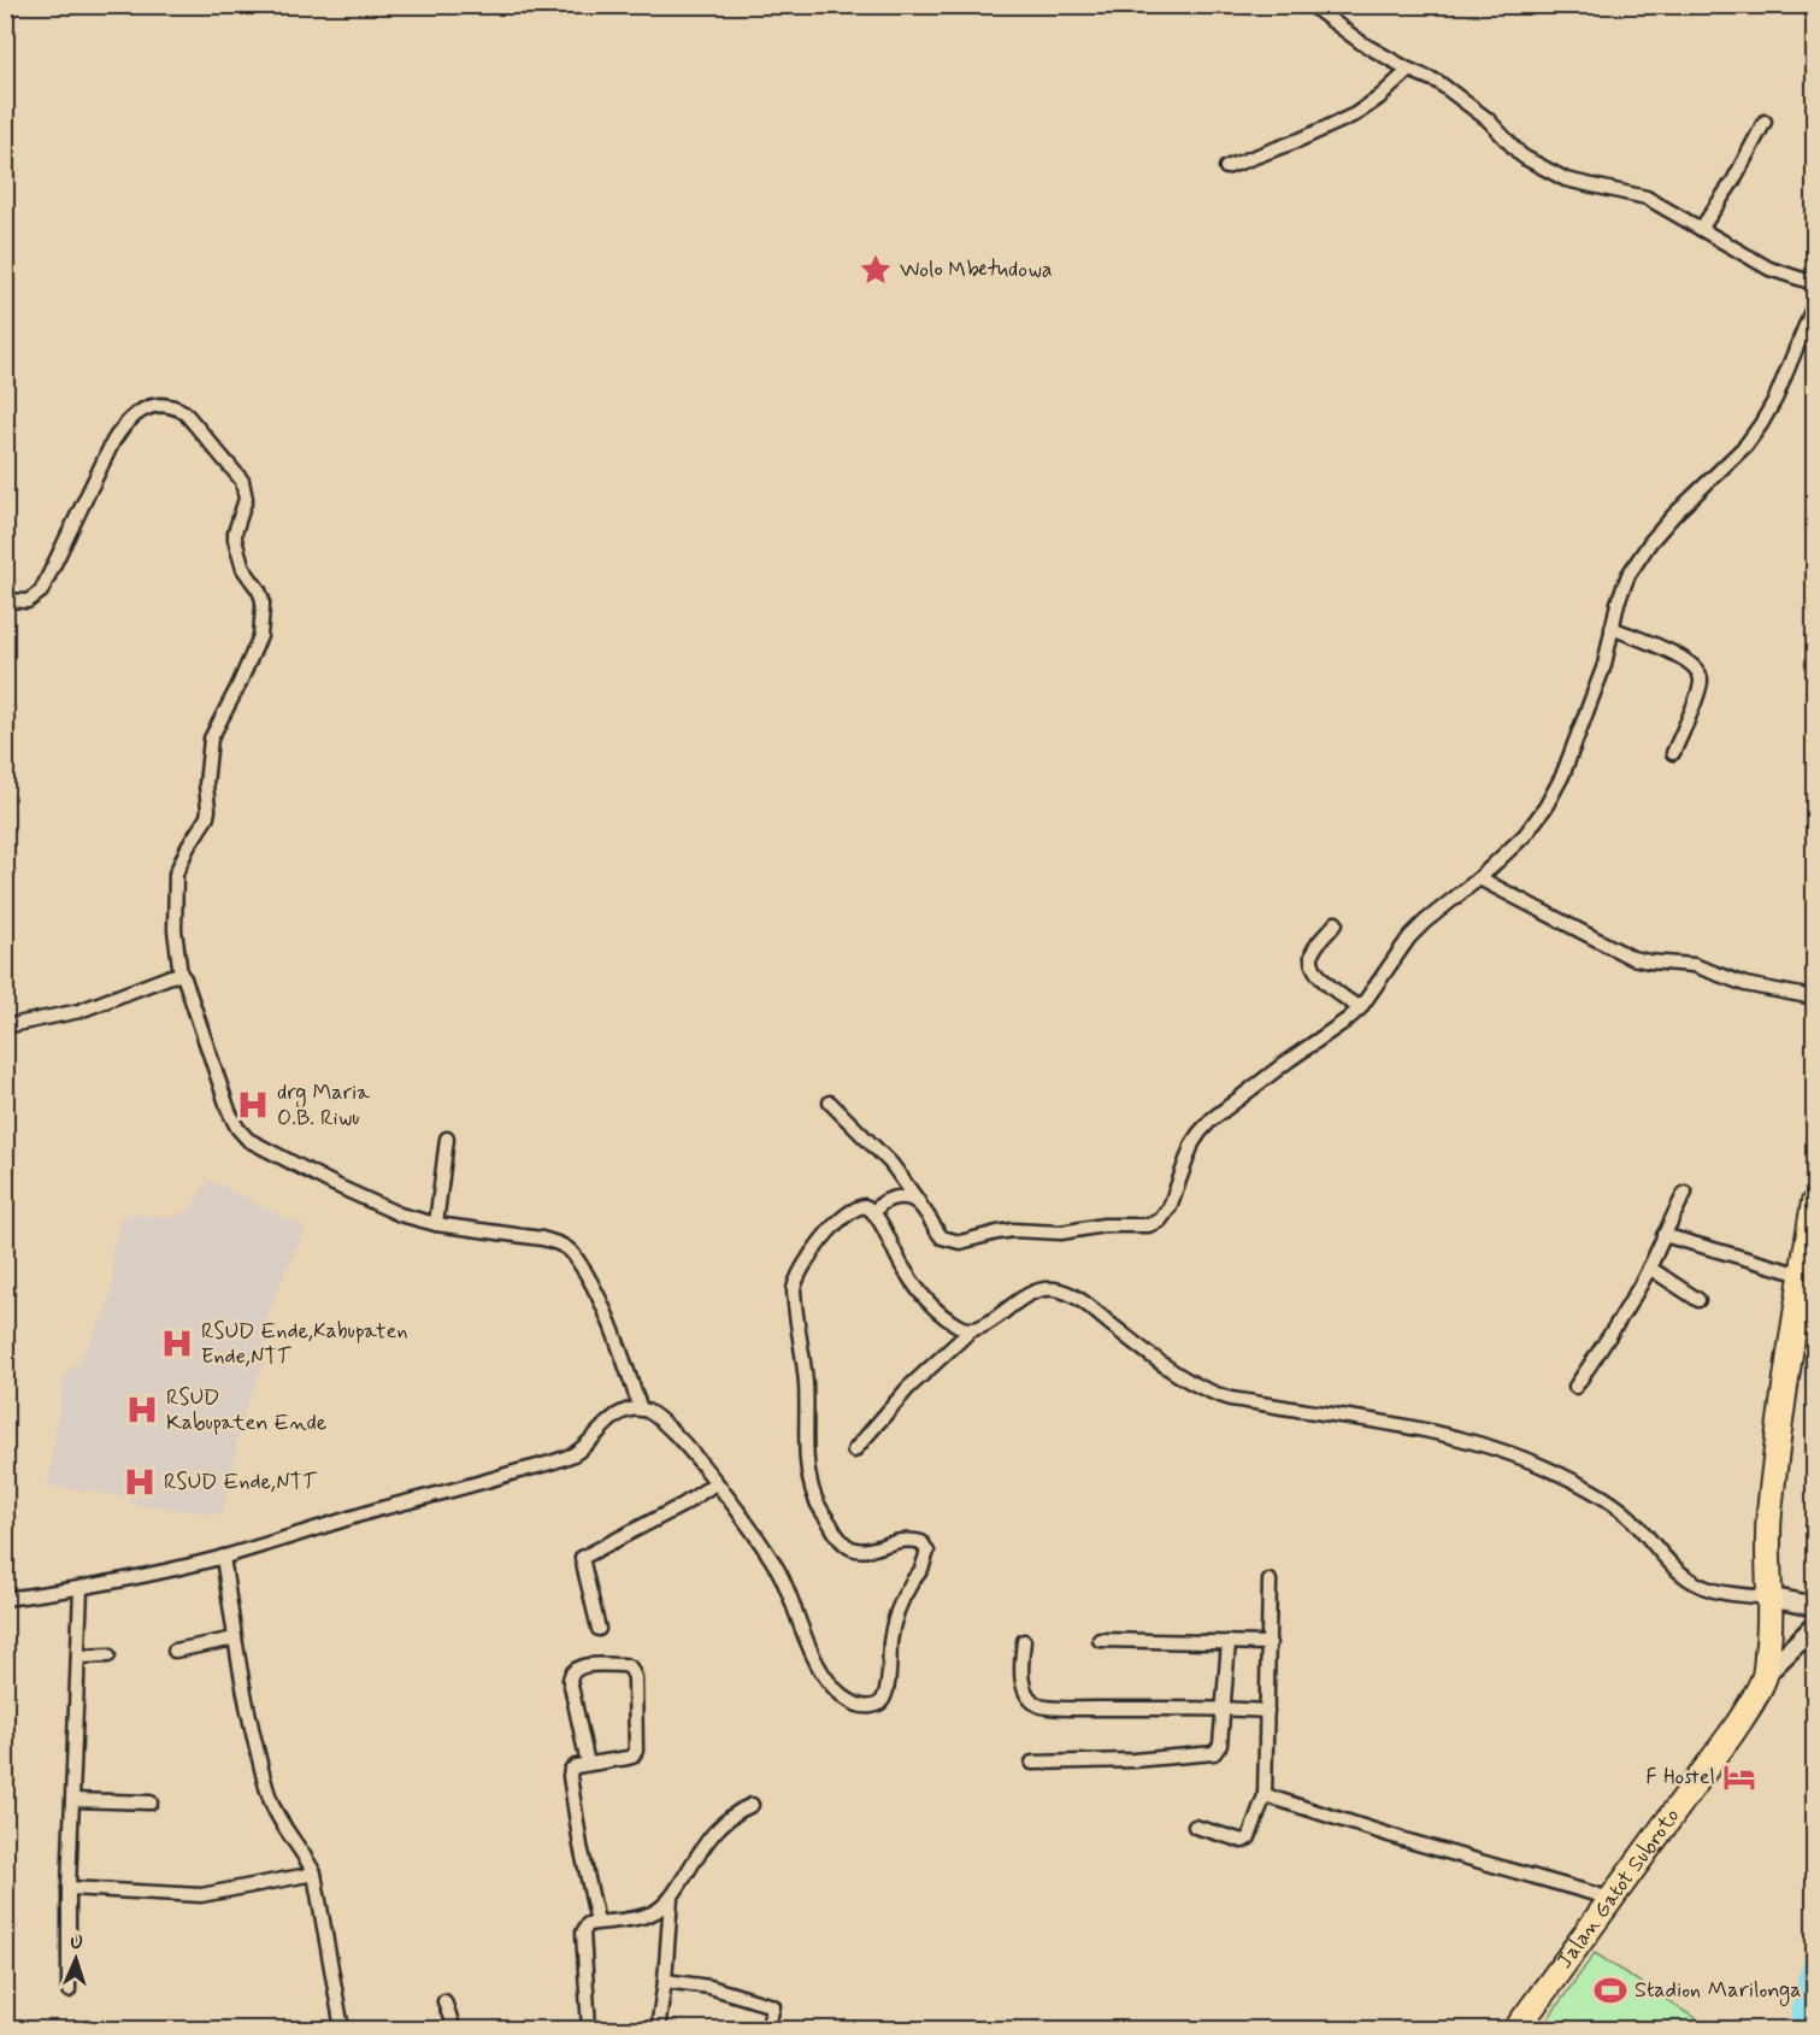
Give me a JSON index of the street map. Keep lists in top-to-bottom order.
{
  "streets": {
    "highway": ["Jalan Gatot Subroto"]
  },
  "places": {
    "place": ["Wolo Mbetudowa"],
    "hospital": [
      "drg Maria O.B. Riwu",
      "RSUD Ende,Kabupaten Ende,NTT",
      "RSUD Kabupaten Ende",
      "RSUD Ende,NTT"
    ],
    "hotel": ["F Hostel"],
    "sports": ["Stadion Marilonga"]
  },
  "north": "top"
}
